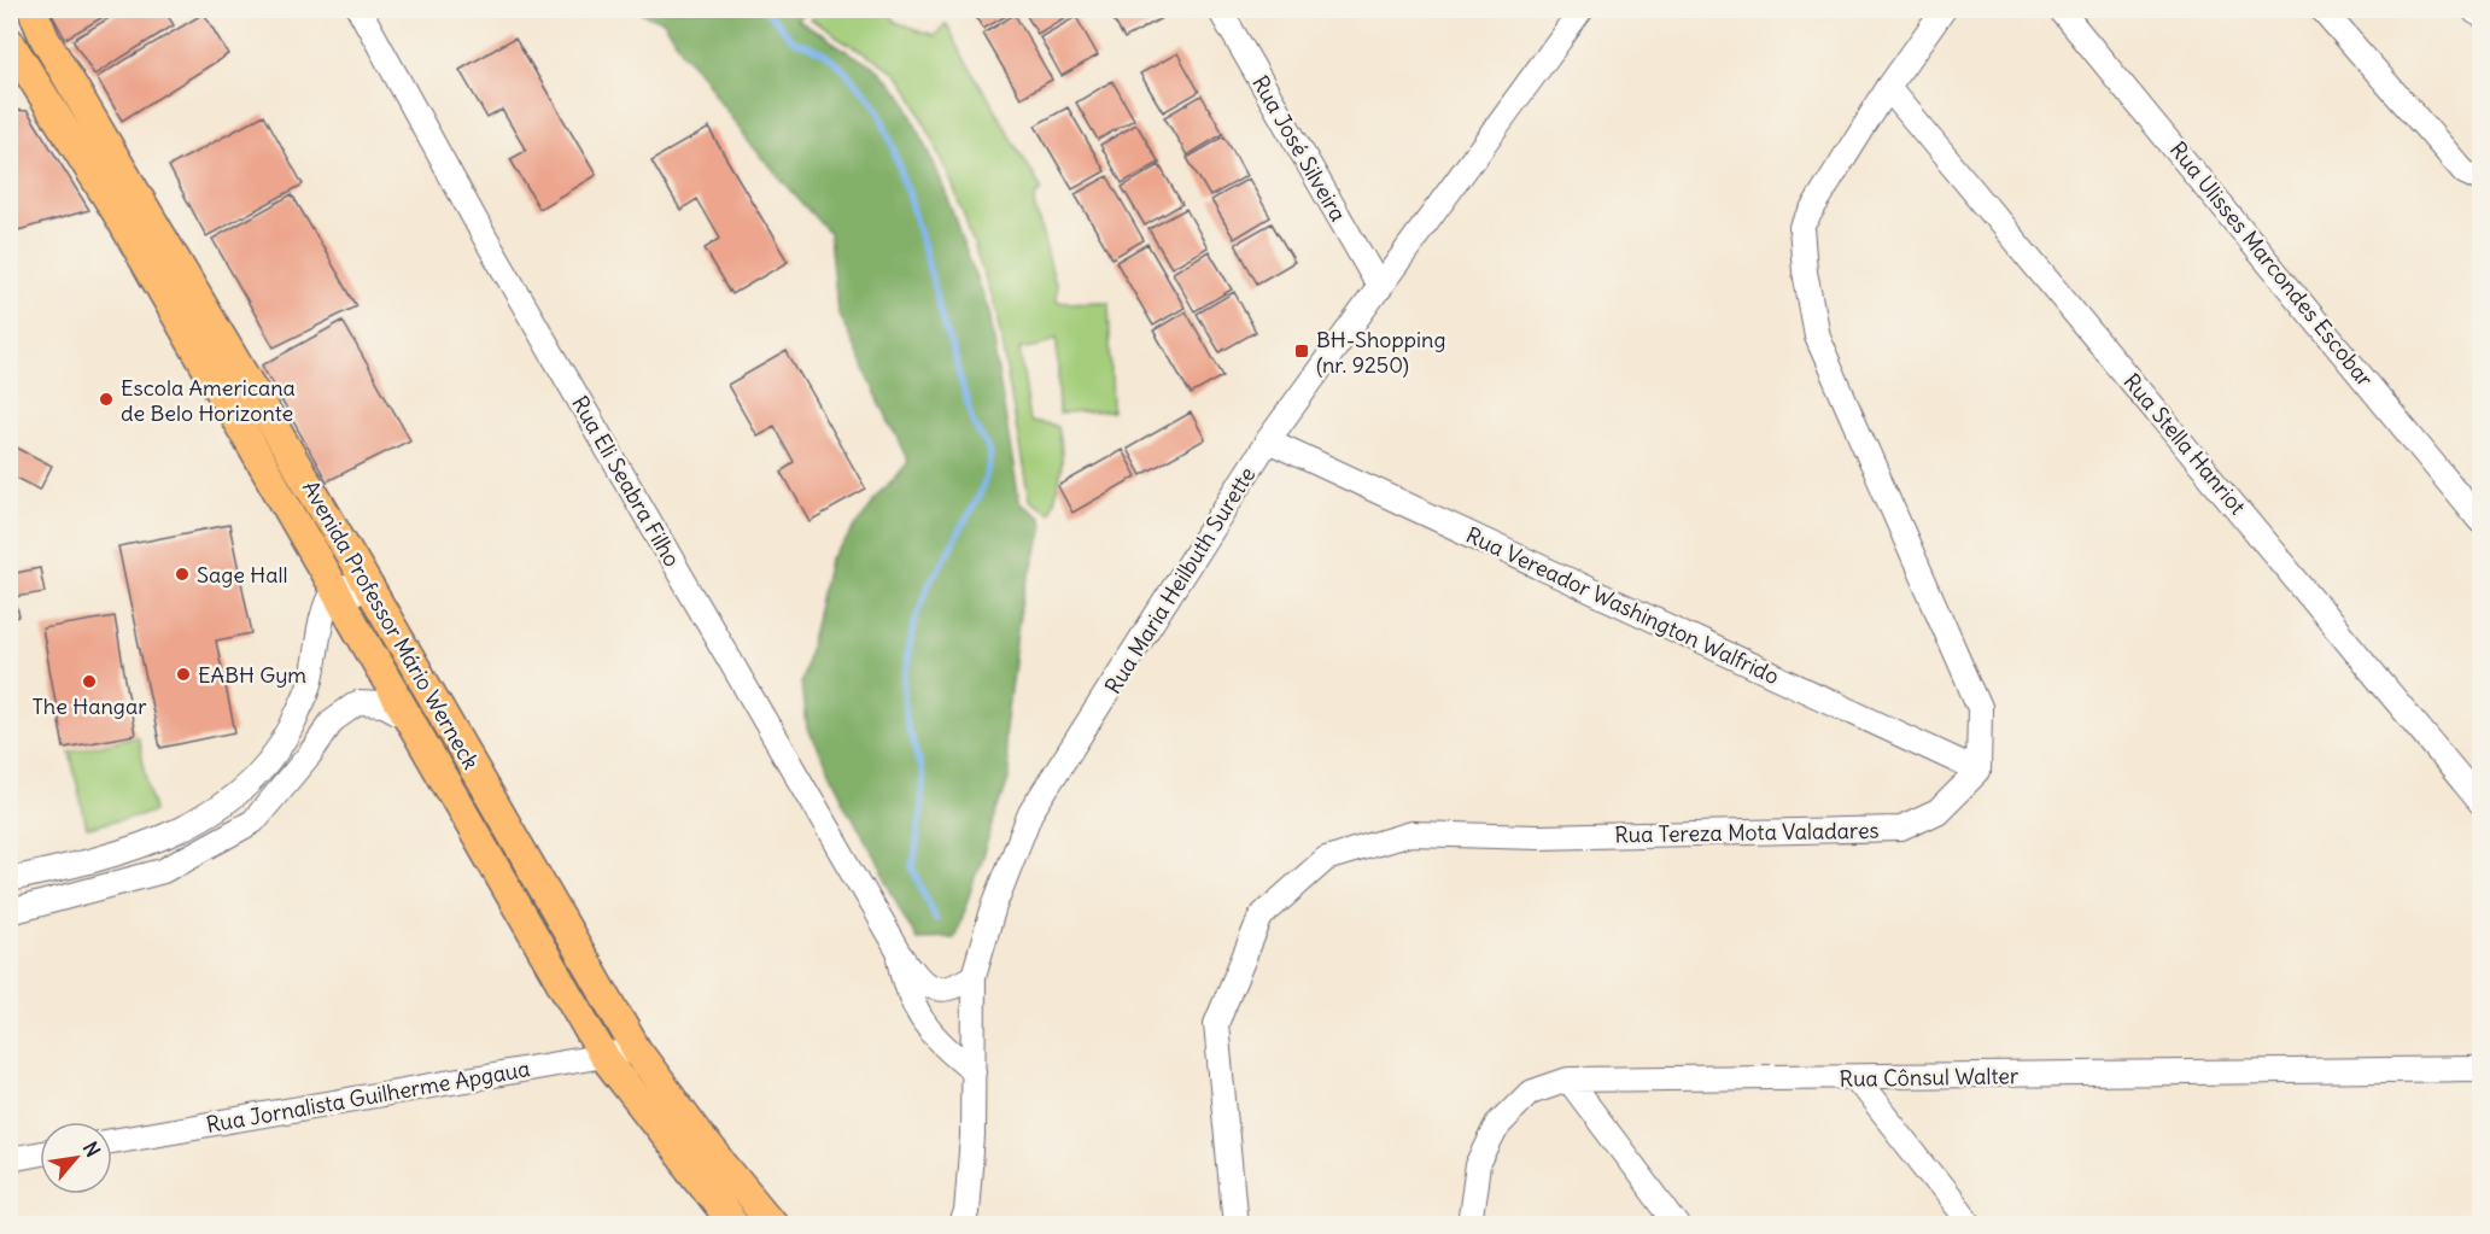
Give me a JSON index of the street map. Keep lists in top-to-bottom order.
{
  "streets": {
    "main road": ["Avenida Professor Mário Werneck"],
    "street": [
      "Rua José Silveira",
      "Rua Ulisses Marcondes Escobar",
      "Rua Stella Hanriot",
      "Rua Eli Seabra Filho",
      "Rua Maria Heilbuth Surette",
      "Rua Vereador Washington Walfrido",
      "Rua Tereza Mota Valadares",
      "Rua Cônsul Walter",
      "Rua Jornalista Guilherme Apgaua"
    ]
  },
  "crossings": [
    ["Rua José Silveira", "Rua Maria Heilbuth Surette"],
    ["Rua Eli Seabra Filho", "Rua Maria Heilbuth Surette"],
    ["Rua Maria Heilbuth Surette", "Rua Vereador Washington Walfrido"],
    ["Rua Vereador Washington Walfrido", "Rua Tereza Mota Valadares"],
    ["Avenida Professor Mário Werneck", "Rua Jornalista Guilherme Apgaua"]
  ],
  "places": {
    "transit": ["BH-Shopping (nr. 9250)"],
    "other": [
      "Escola Americana de Belo Horizonte",
      "Sage Hall",
      "EABH Gym",
      "The Hangar"
    ]
  },
  "north": "top right"
}
